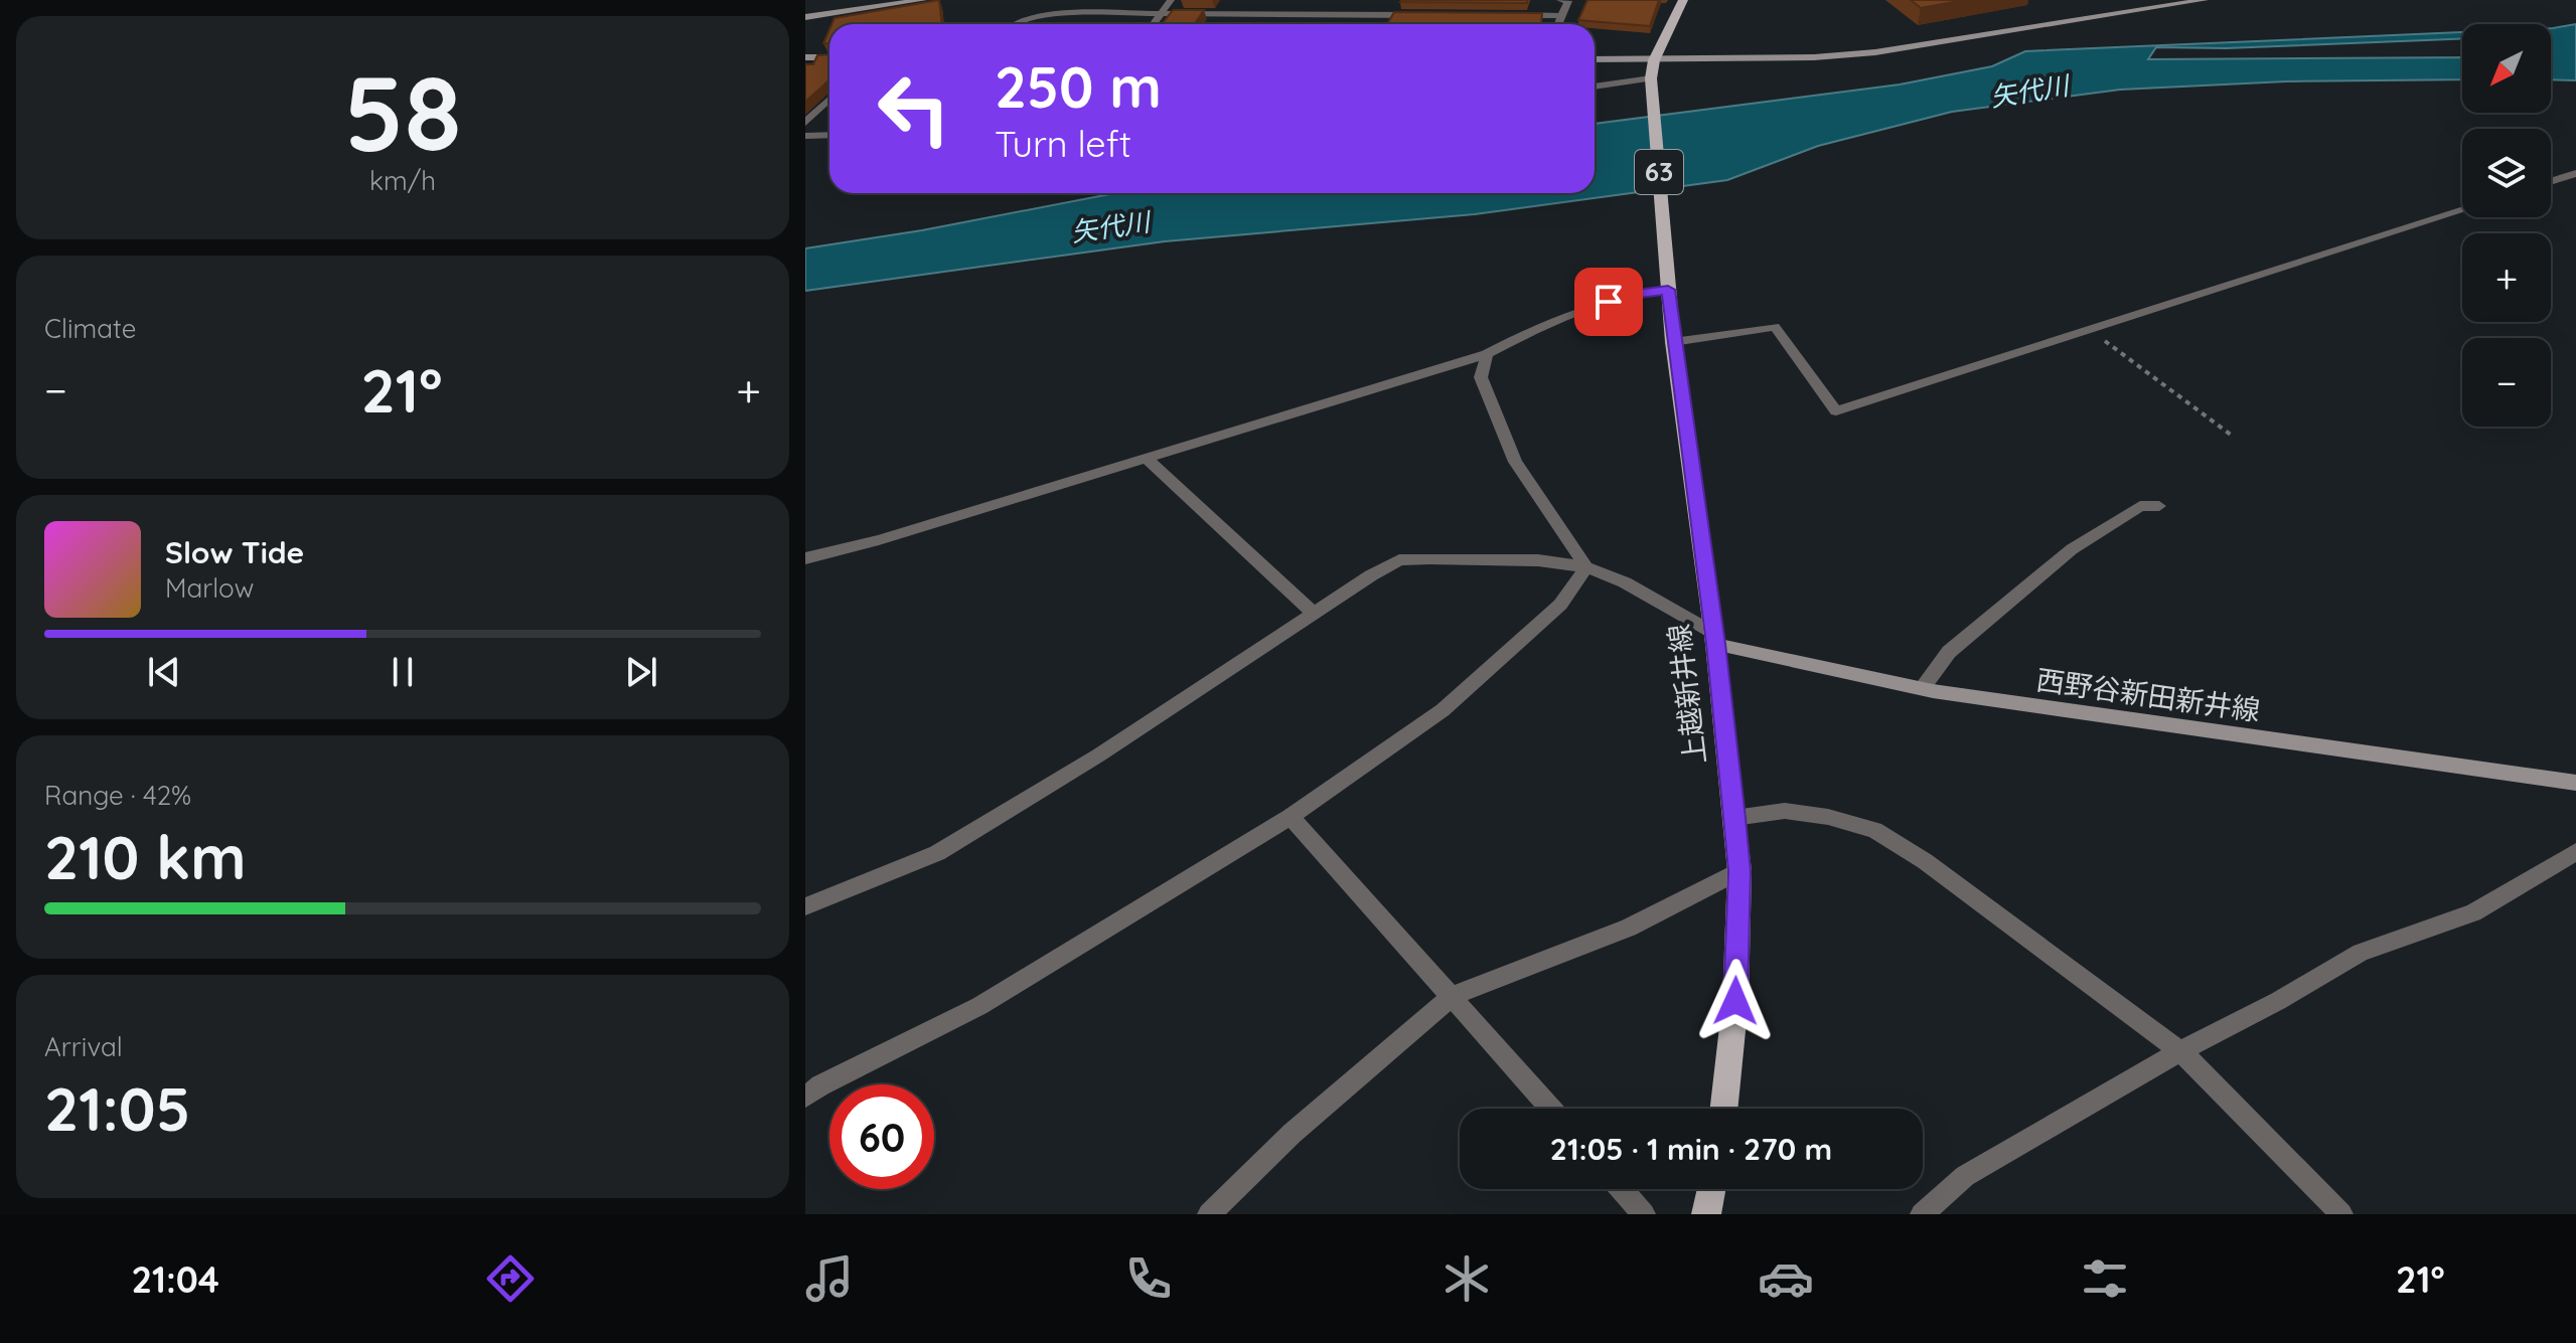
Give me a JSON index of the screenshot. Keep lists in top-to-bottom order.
{
  "streets": {
    "main road": ["63", "上越新井線"],
    "street": ["西野谷新田新井線"]
  },
  "crossings": [
    ["63", "上越新井線"],
    ["上越新井線", "西野谷新田新井線"]
  ],
  "water": ["矢代川"],
  "north": "bottom left",
  "page": {
    "tile": [
      ["58", "km/h"],
      "Climate",
      ["Range · 42%", "210 km"],
      ["Arrival", "21:05"]
    ],
    "map_buttons": ["+", "−"],
    "turn": ["250 m", "Turn left"],
    "heat": ["−", "21°", "+"],
    "song": ["Slow Tide", "Marlow"],
    "limit": "60",
    "trip": "21:05 · 1 min · 270 m",
    "tabs": ["21:04", "21°"]
  }
}
